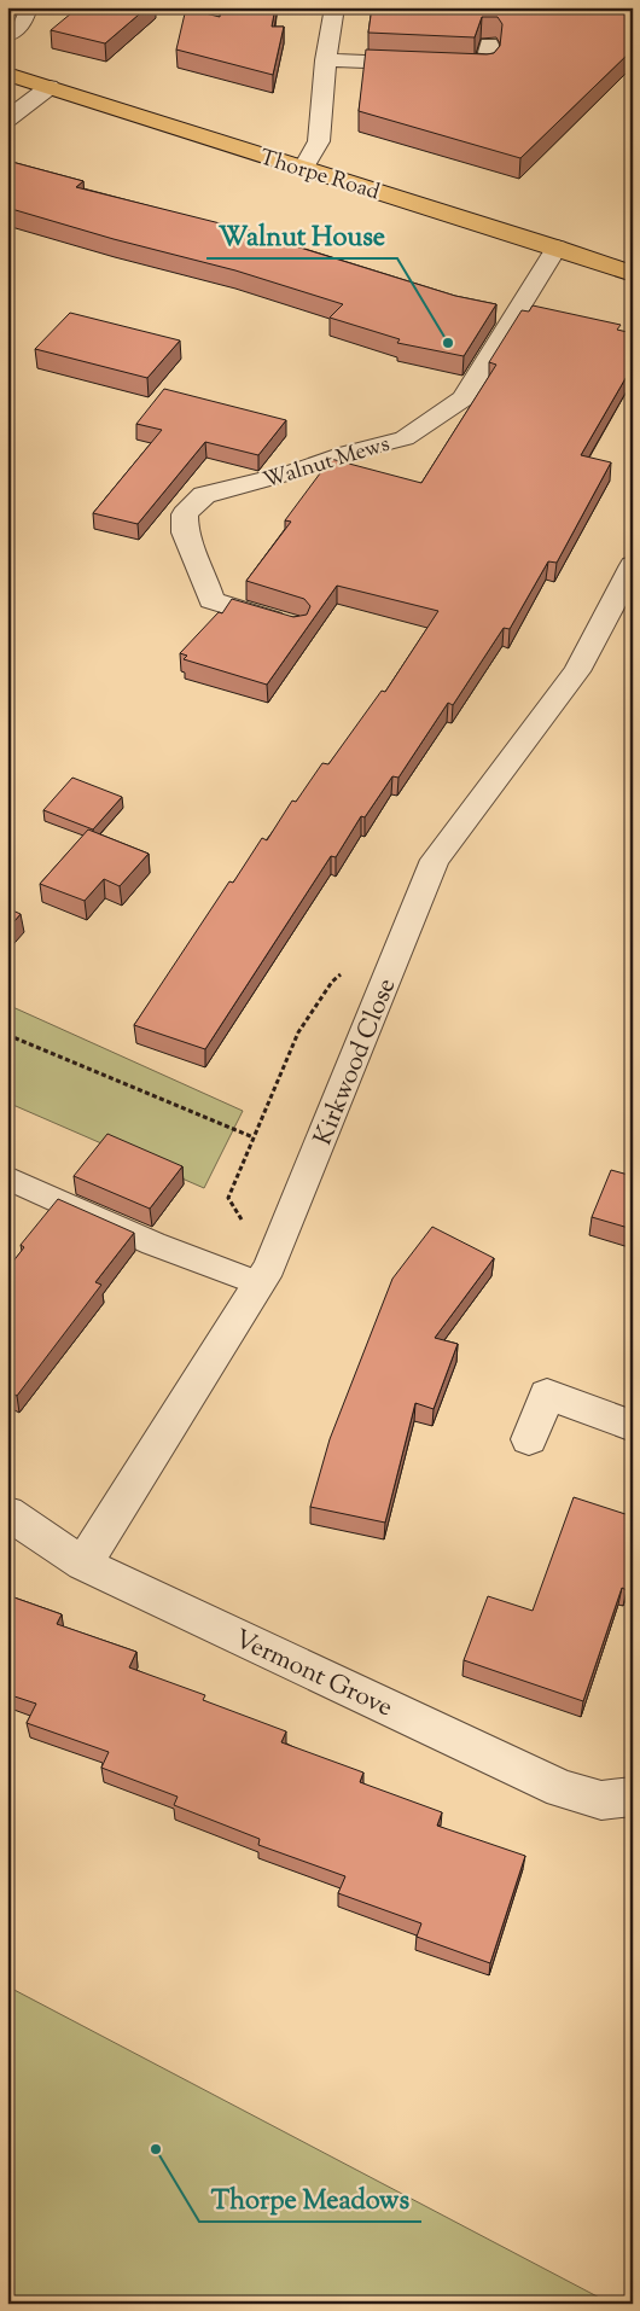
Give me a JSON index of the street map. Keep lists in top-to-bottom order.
{
  "streets": {
    "main road": ["Thorpe Road"],
    "street": ["Walnut Mews", "Kirkwood Close", "Vermont Grove"]
  },
  "crossings": [
    ["Thorpe Road", "Walnut Mews"],
    ["Kirkwood Close", "Vermont Grove"]
  ],
  "places": ["Walnut House", "Thorpe Meadows"]
}
